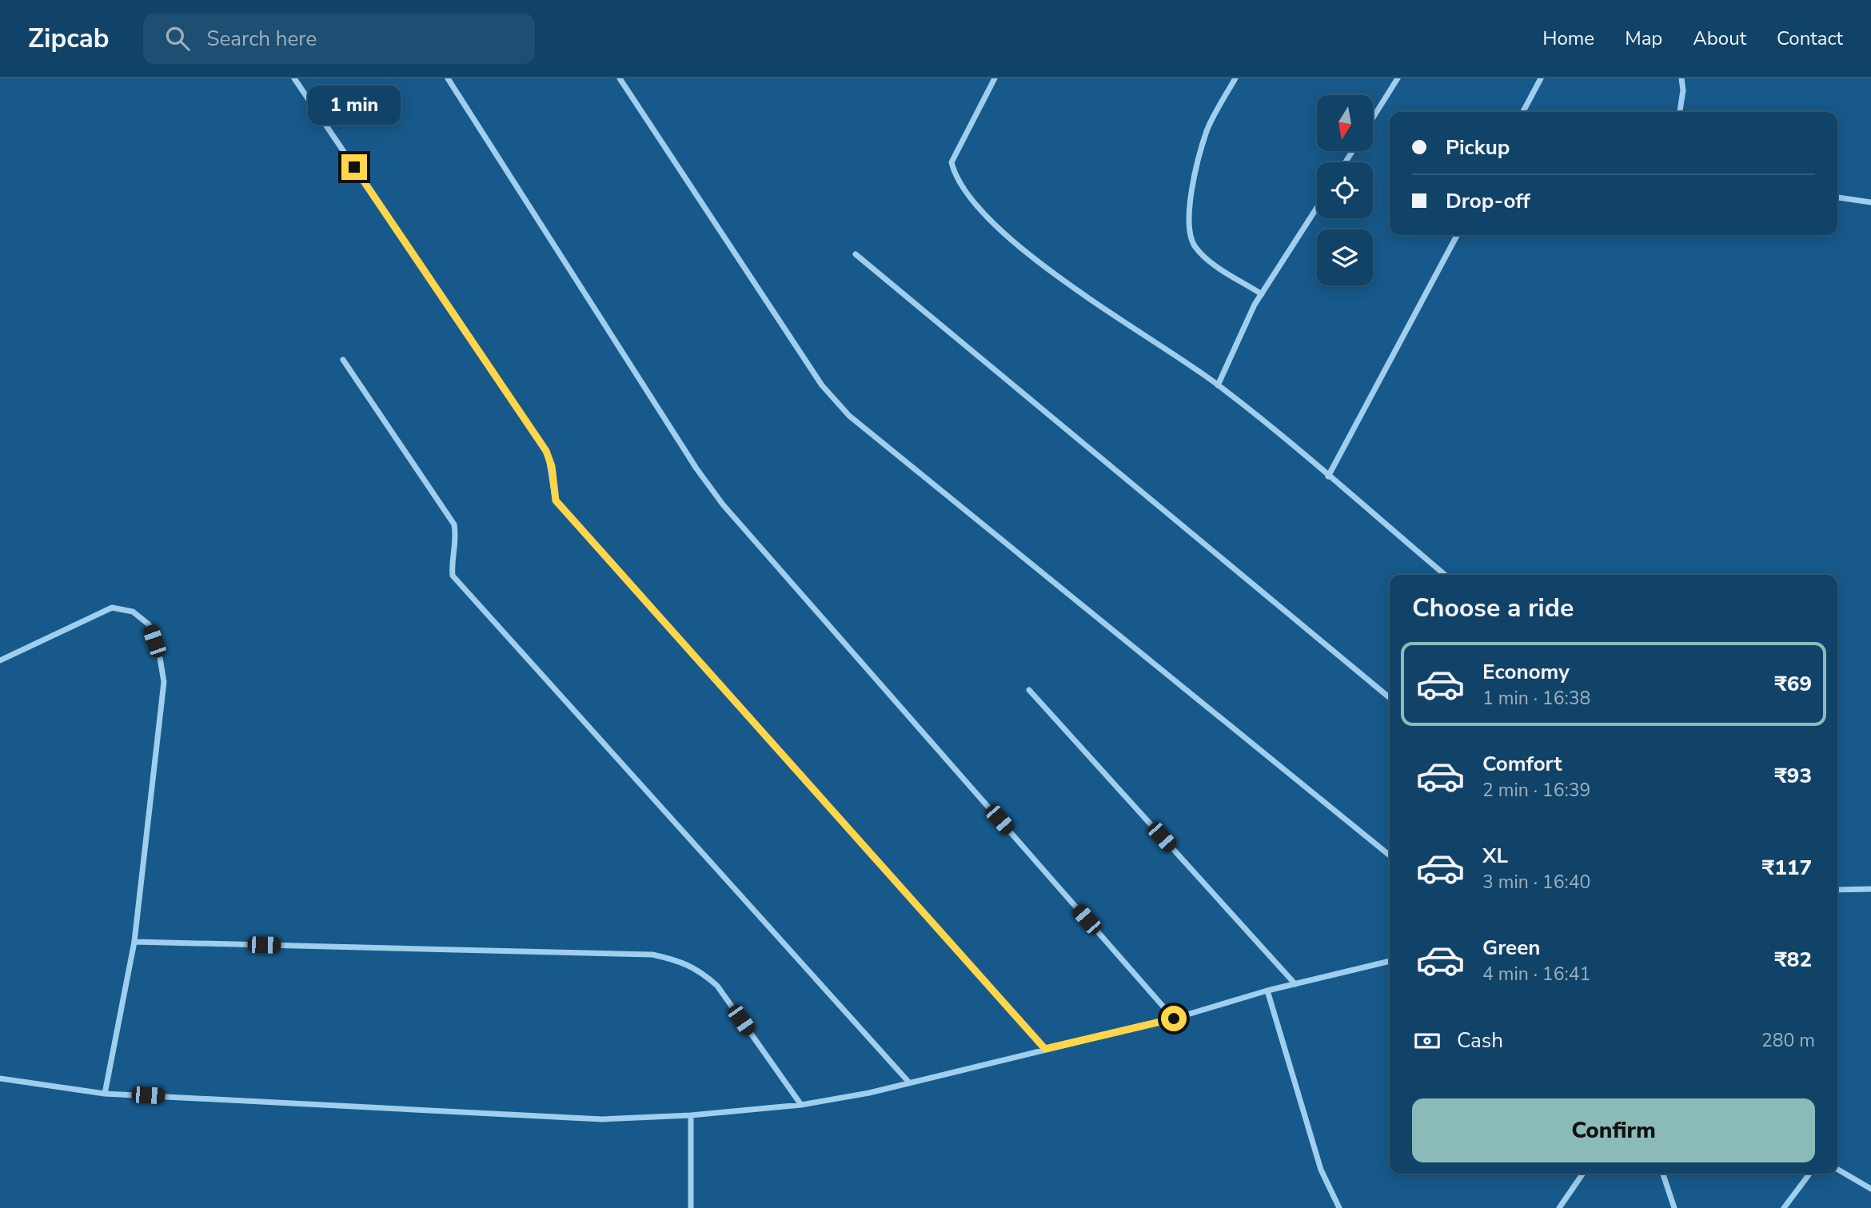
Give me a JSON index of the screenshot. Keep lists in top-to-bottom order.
{
  "north": "bottom",
  "page": {
    "header": "Zipcab",
    "search": "Search here",
    "nav": [
      "Home",
      "Map",
      "About",
      "Contact"
    ],
    "bubble": "1 min",
    "banner": ["Pickup", "Drop-off"],
    "heading": "Choose a ride",
    "list": [
      {
        "name": "Economy",
        "note": "1 min · 16:38",
        "value": "₹69"
      },
      {
        "name": "Comfort",
        "note": "2 min · 16:39",
        "value": "₹93"
      },
      {
        "name": "XL",
        "note": "3 min · 16:40",
        "value": "₹117"
      },
      {
        "name": "Green",
        "note": "4 min · 16:41",
        "value": "₹82"
      }
    ],
    "pay": ["Cash", "280 m"],
    "buttons": "Confirm"
  }
}
